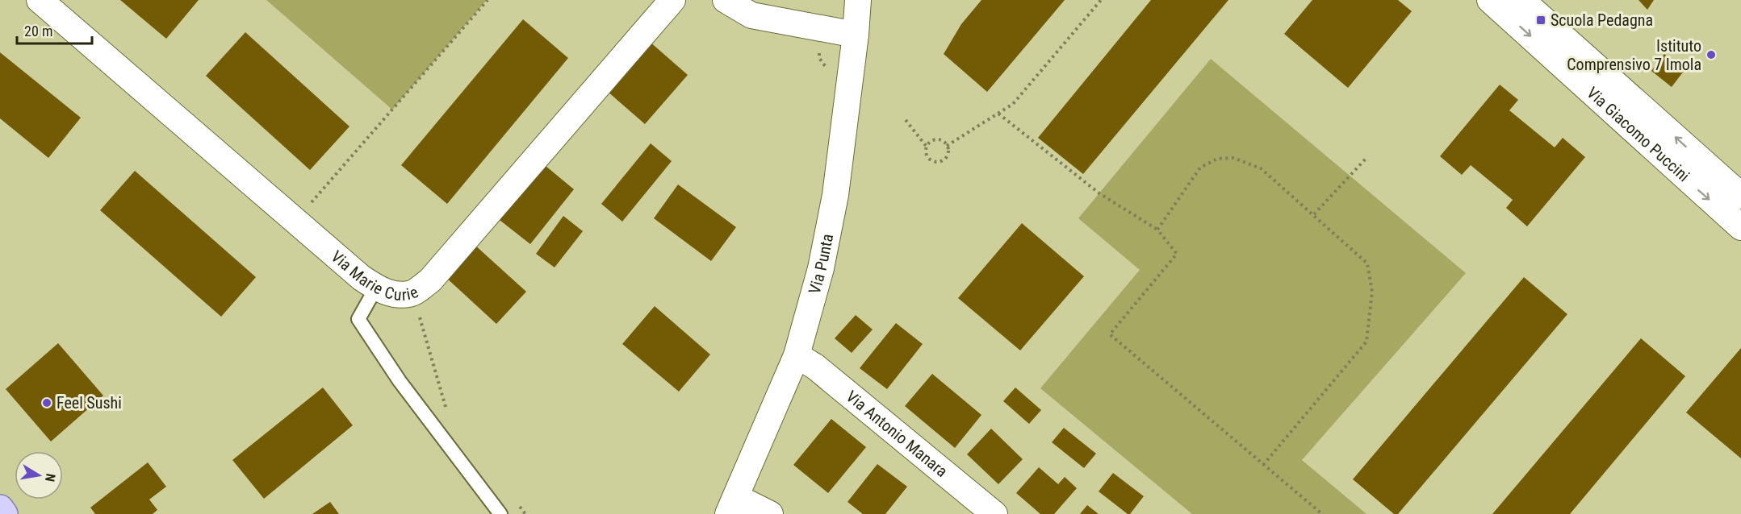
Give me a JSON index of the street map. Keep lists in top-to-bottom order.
{
  "streets": {
    "street": [
      "Via Giacomo Puccini",
      "Via Punta",
      "Via Marie Curie",
      "Via Antonio Manara"
    ]
  },
  "crossings": [
    ["Via Punta", "Via Antonio Manara"]
  ],
  "places": {
    "transit": ["Scuola Pedagna"],
    "other": ["Istituto Comprensivo 7 Imola", "Feel Sushi"]
  },
  "scale_bar": "20 m",
  "north": "right"
}
